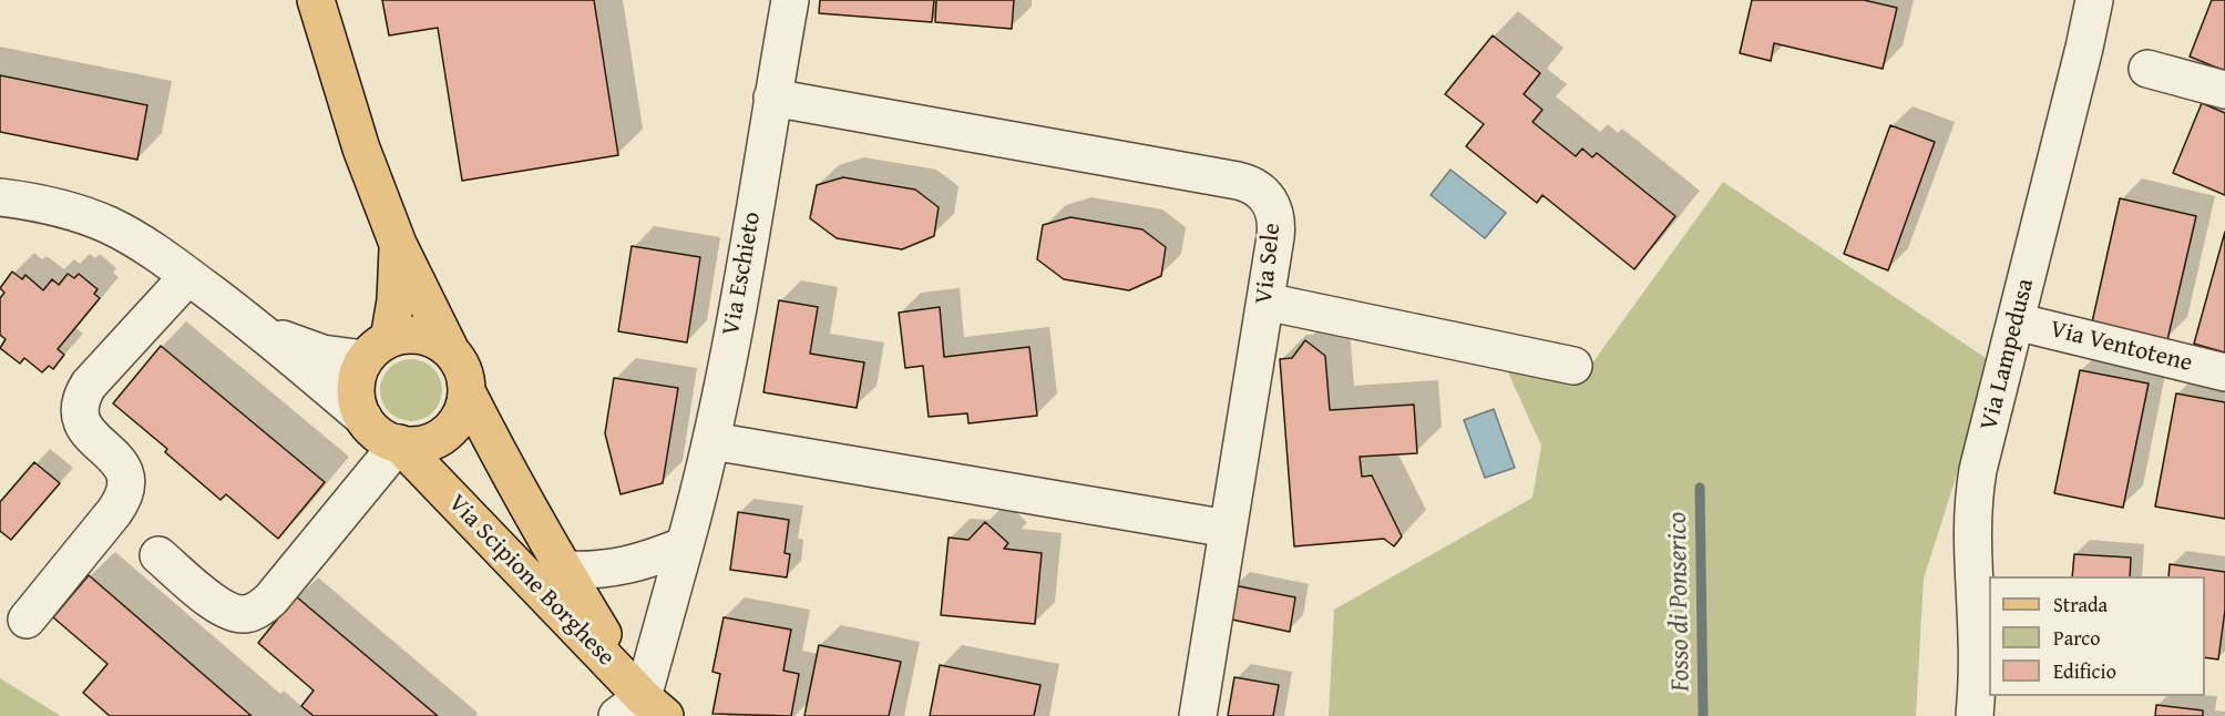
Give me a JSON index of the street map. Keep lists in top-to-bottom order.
{
  "streets": {
    "main road": ["Via Scipione Borghese"],
    "street": [
      "Via Sele",
      "Via Eschieto",
      "Via Ventotene",
      "Via Lampedusa"
    ]
  },
  "crossings": [
    ["Via Sele", "Via Eschieto"],
    ["Via Eschieto", "Via Scipione Borghese"],
    ["Via Ventotene", "Via Lampedusa"]
  ],
  "water": ["Fosso di Ponserico"],
  "legend": ["Strada", "Parco", "Edificio"]
}
